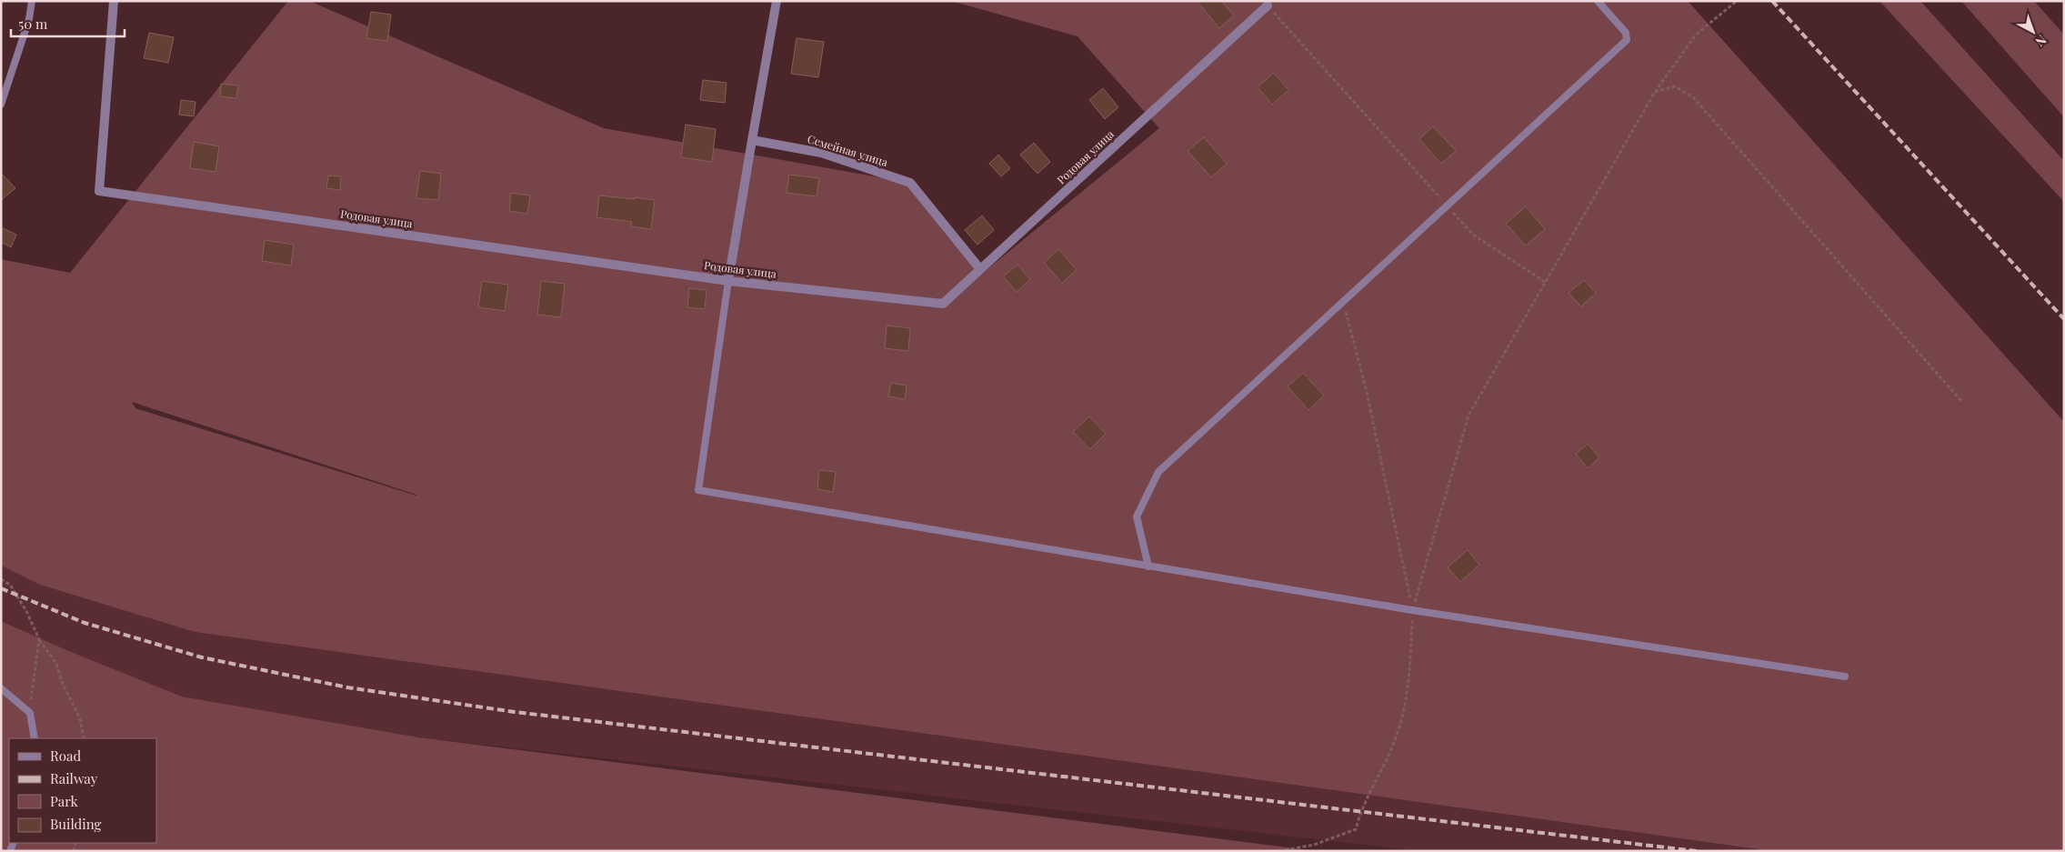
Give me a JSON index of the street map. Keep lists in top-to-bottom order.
{
  "streets": {
    "street": ["Семейная улица", "Родовая улица"]
  },
  "crossings": [
    ["Семейная улица", "Родовая улица"]
  ],
  "legend": [
    "Road",
    "Railway",
    "Park",
    "Building"
  ],
  "scale_bar": "50 m",
  "north": "bottom right"
}
